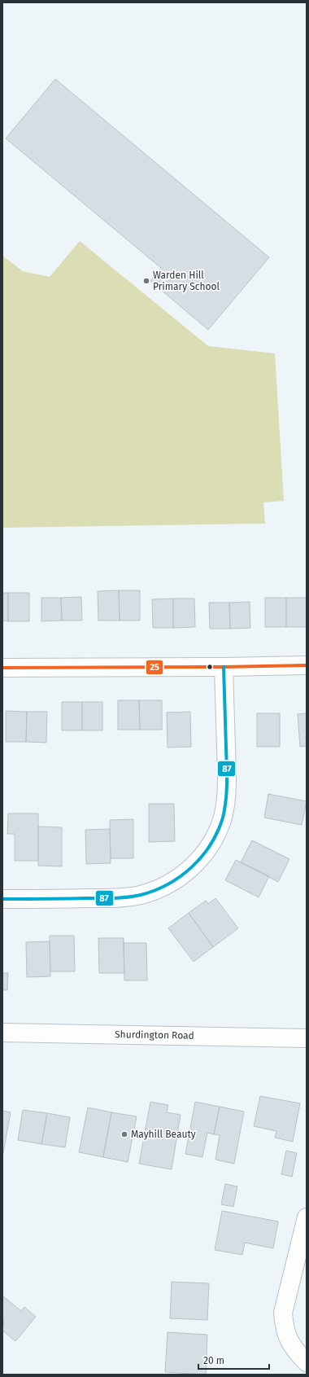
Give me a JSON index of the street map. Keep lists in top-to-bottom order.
{
  "streets": {
    "street": ["Shurdington Road"]
  },
  "places": ["Warden Hill Primary School", "Mayhill Beauty"],
  "lines": ["transit line 25", "transit line 87"],
  "scale_bar": "20 m"
}
